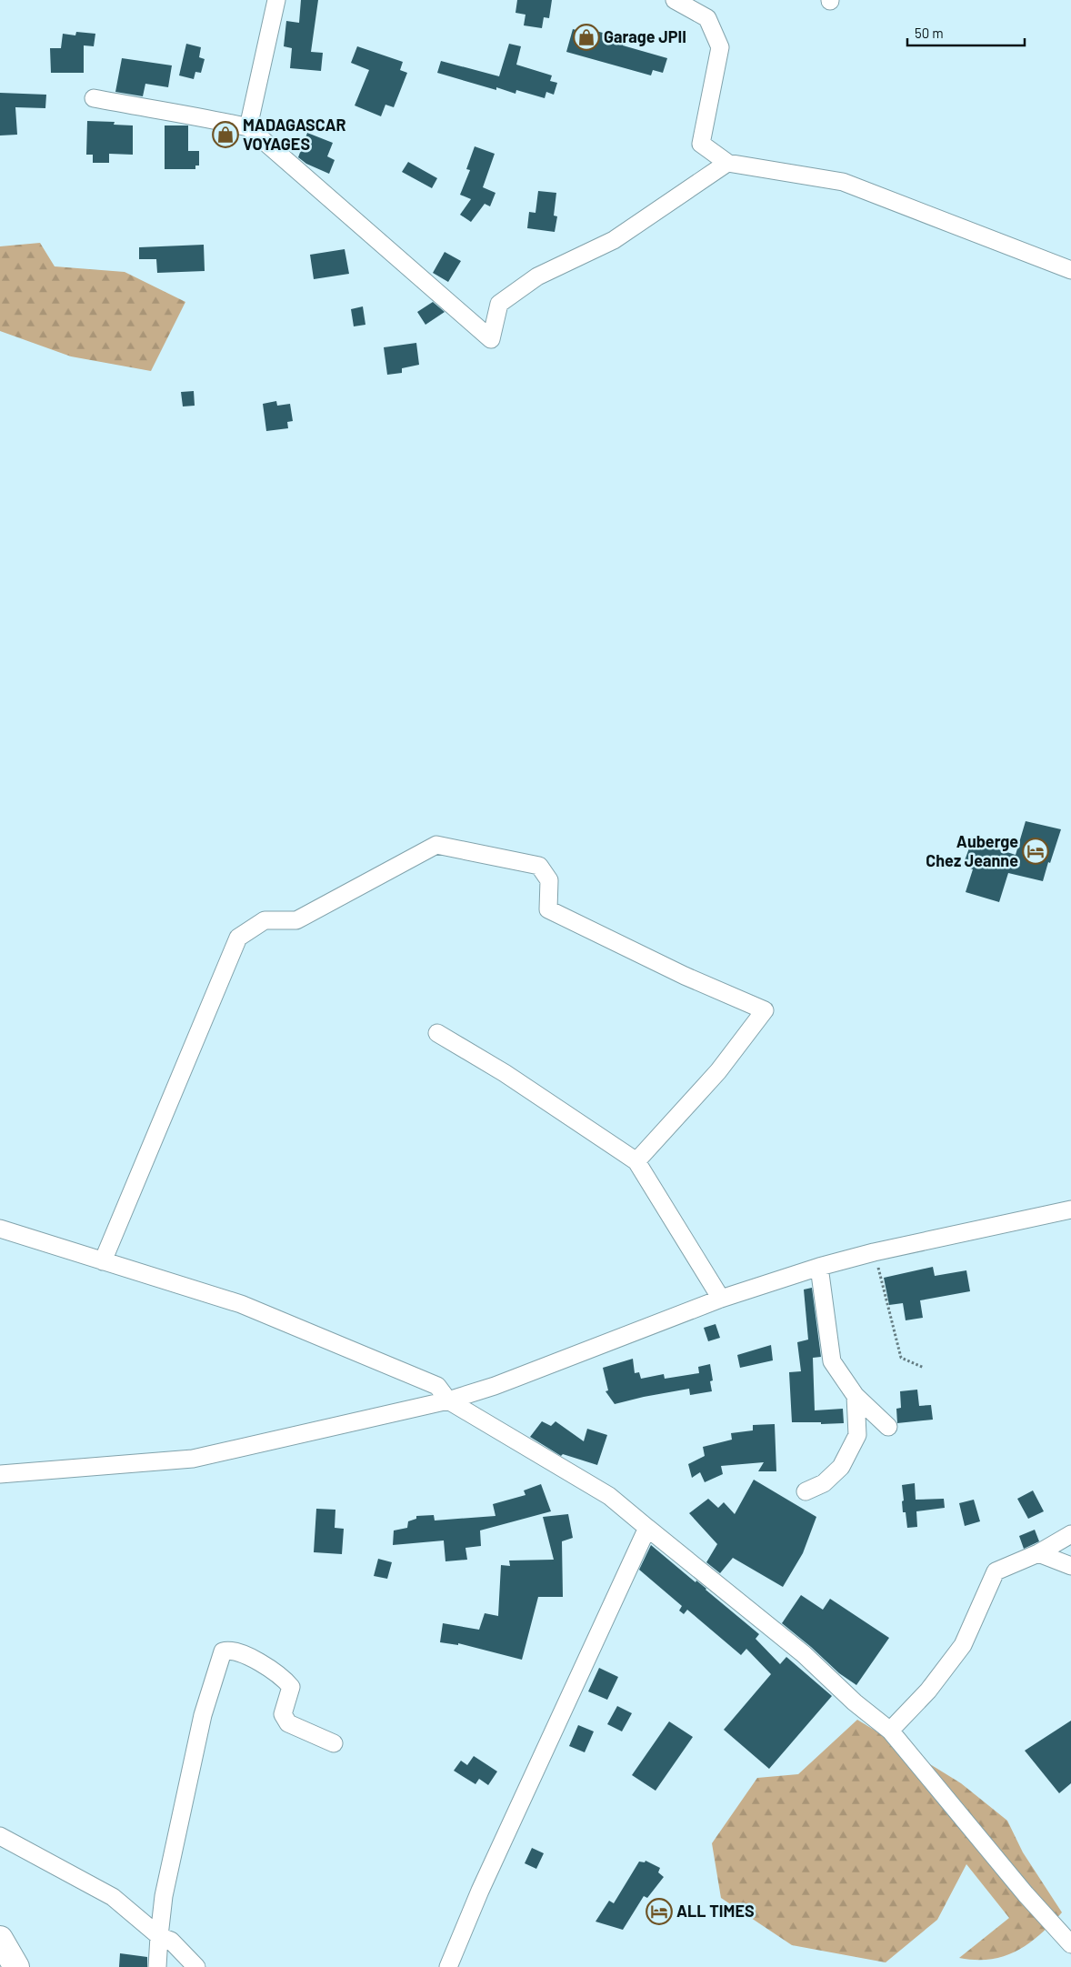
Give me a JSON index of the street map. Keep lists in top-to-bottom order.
{
  "places": {
    "shop": ["Garage JPII", "MADAGASCAR VOYAGES"],
    "hotel": ["Auberge Chez Jeanne", "ALL TIMES"]
  },
  "scale_bar": "50 m"
}
